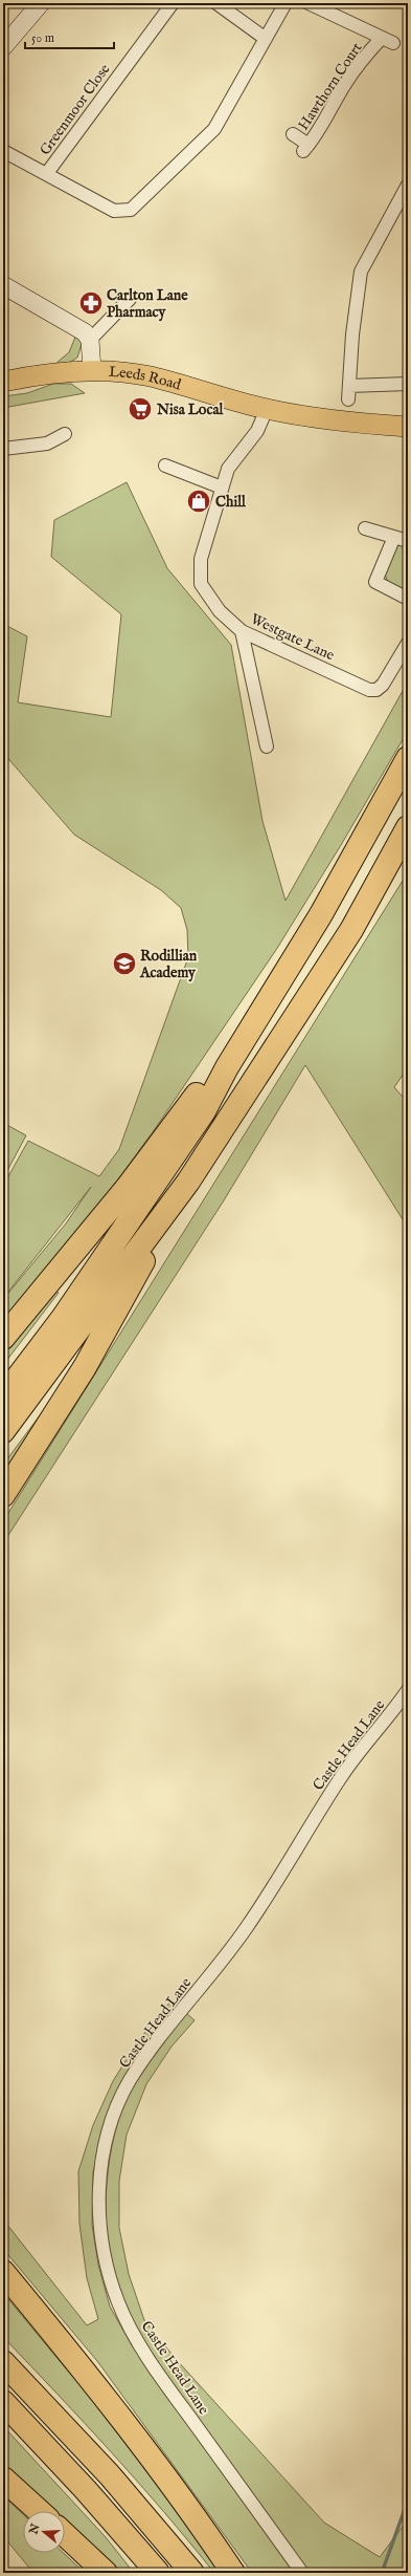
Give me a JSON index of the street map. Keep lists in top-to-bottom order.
{
  "streets": {
    "main road": ["Leeds Road"],
    "street": [
      "Hawthorn Court",
      "Greenmoor Close",
      "Westgate Lane",
      "Castle Head Lane"
    ]
  },
  "places": {
    "pharmacy": ["Carlton Lane Pharmacy"],
    "supermarket": ["Nisa Local"],
    "shop": ["Chill"],
    "school or university": ["Rodillian Academy"]
  },
  "scale_bar": "50 m",
  "north": "left"
}
